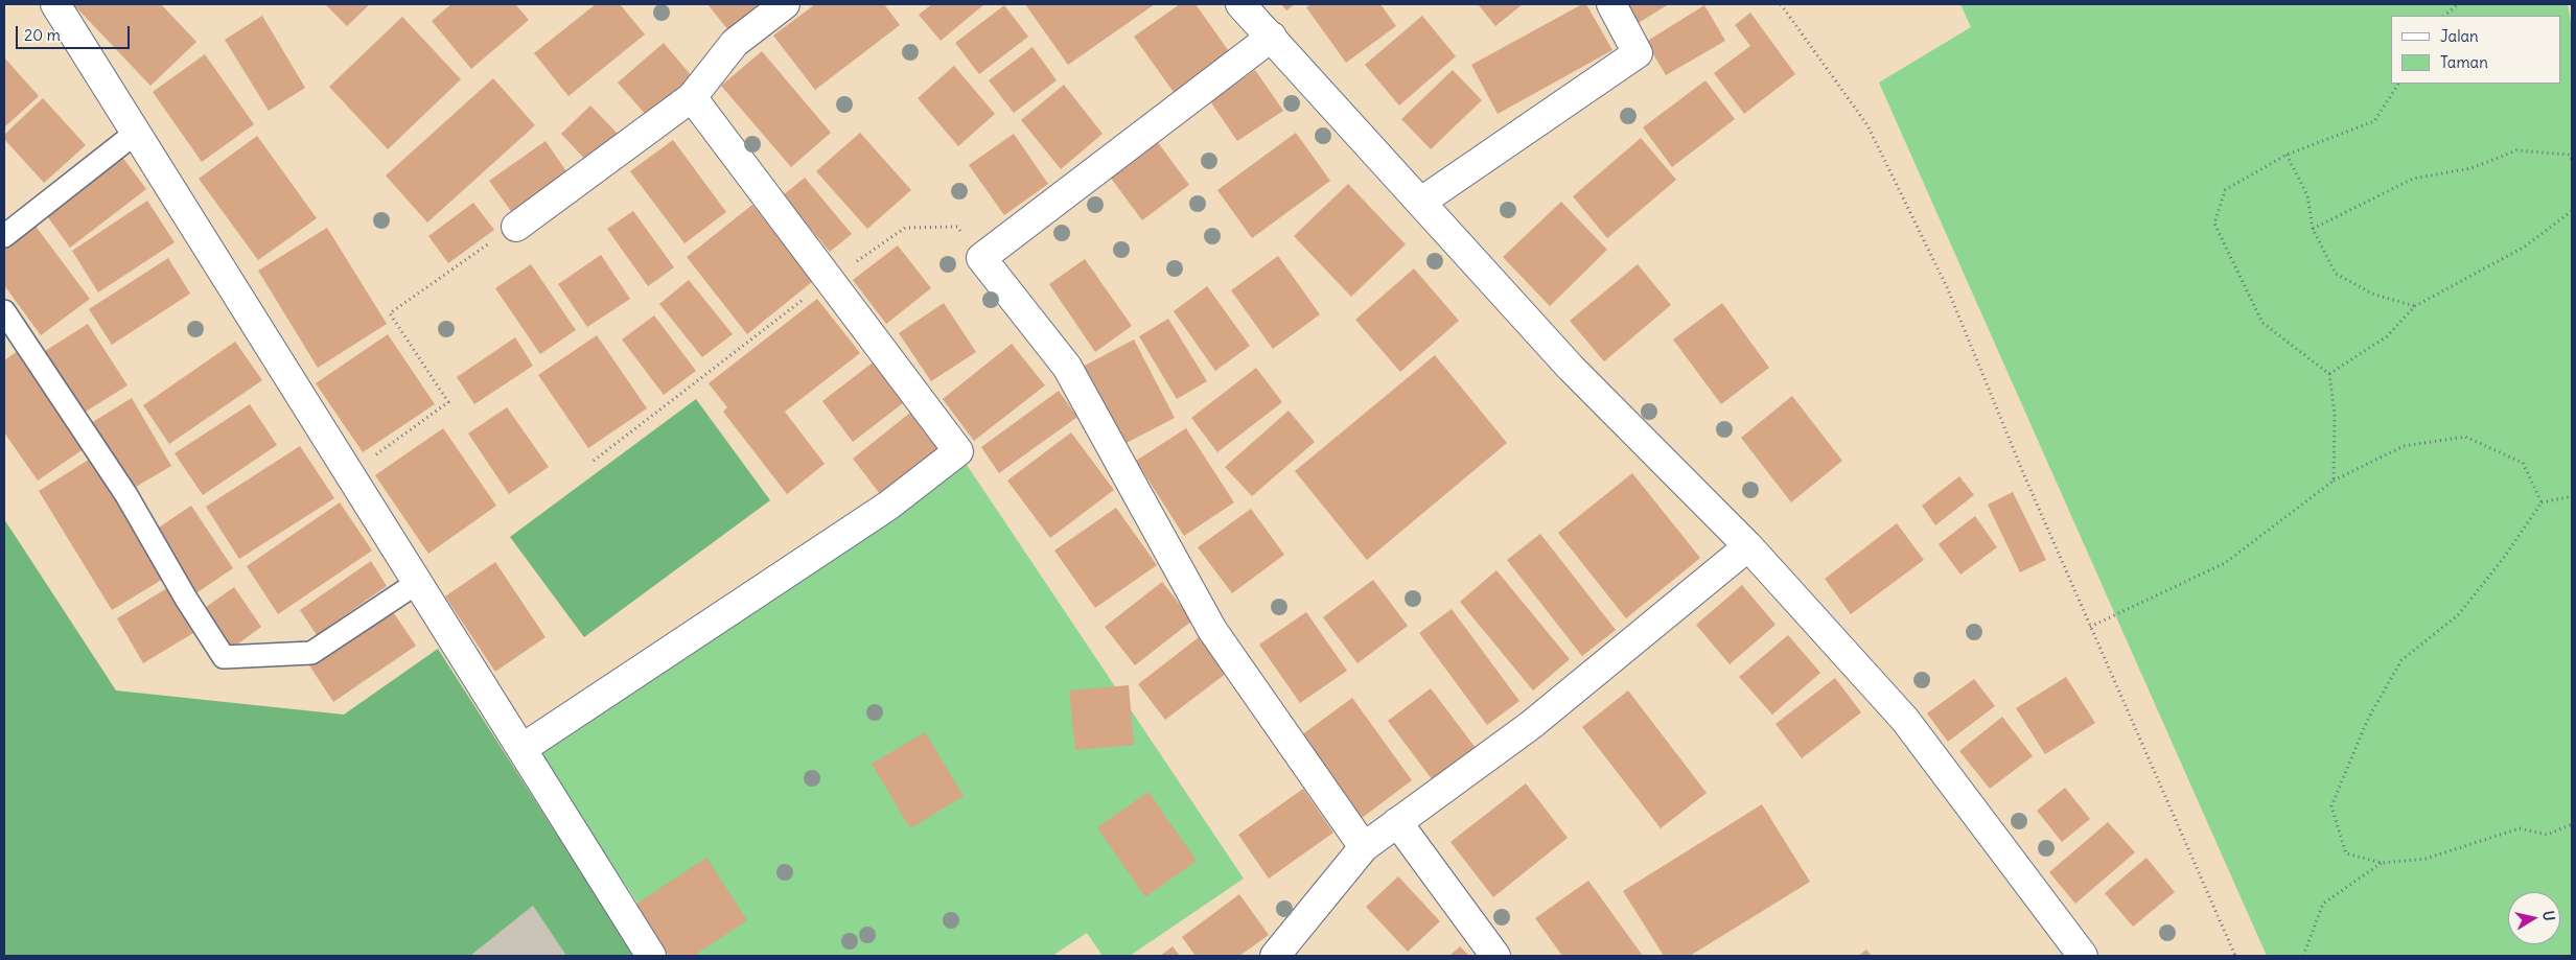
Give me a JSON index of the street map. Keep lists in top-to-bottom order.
{
  "legend": ["Jalan", "Taman"],
  "scale_bar": "20 m",
  "north": "right"
}
